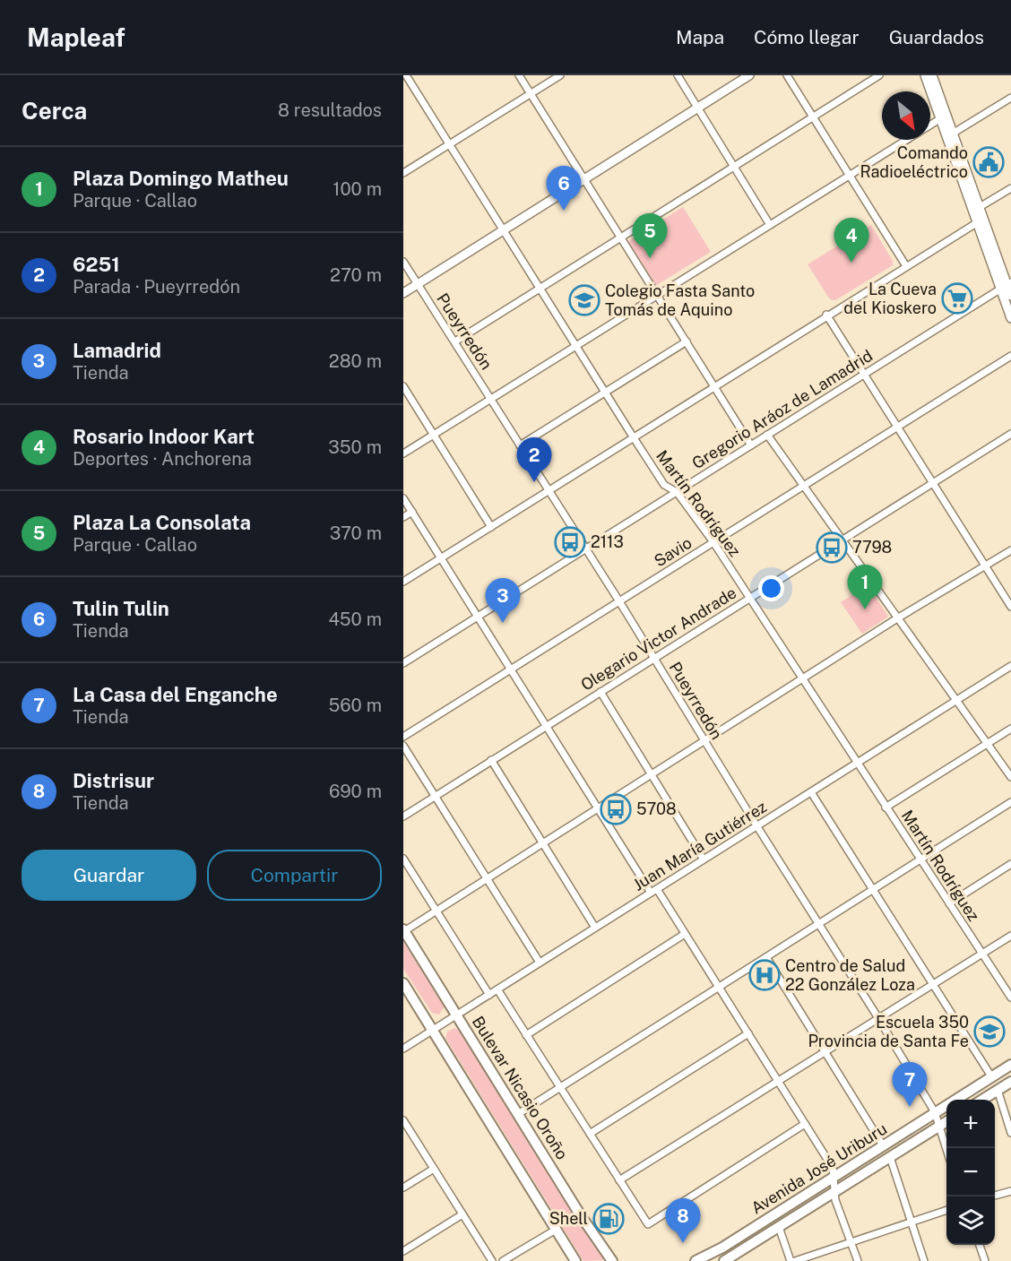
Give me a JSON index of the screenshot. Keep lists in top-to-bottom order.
{
  "streets": {
    "main road": ["Bulevar Nicasio Oroño", "Avenida José Uriburu"],
    "street": [
      "Pueyrredón",
      "Gregorio Aráoz de Lamadrid",
      "Martín Rodríguez",
      "Savio",
      "Olegario Victor Andrade",
      "Juan María Gutiérrez"
    ]
  },
  "crossings": [
    ["Pueyrredón", "Gregorio Aráoz de Lamadrid"],
    ["Pueyrredón", "Savio"],
    ["Pueyrredón", "Olegario Victor Andrade"],
    ["Pueyrredón", "Juan María Gutiérrez"],
    ["Pueyrredón", "Avenida José Uriburu"],
    ["Gregorio Aráoz de Lamadrid", "Martín Rodríguez"],
    ["Martín Rodríguez", "Savio"],
    ["Martín Rodríguez", "Olegario Victor Andrade"],
    ["Martín Rodríguez", "Juan María Gutiérrez"],
    ["Juan María Gutiérrez", "Bulevar Nicasio Oroño"]
  ],
  "places": {
    "public building": ["Comando Radioeléctrico"],
    "supermarket": ["La Cueva del Kioskero"],
    "school or university": ["Colegio Fasta Santo Tomás de Aquino", "Escuela 350 Provincia de Santa Fe"],
    "bus stop": ["2113", "7798", "5708"],
    "hospital": ["Centro de Salud 22 González Loza"],
    "fuel station": ["Shell"]
  },
  "north": "bottom right",
  "page": {
    "header": "Mapleaf",
    "nav": ["Mapa", "Cómo llegar", "Guardados"],
    "heading": ["Cerca", "8 resultados"],
    "list": [
      {
        "mark": "1",
        "name": "Plaza Domingo Matheu",
        "note": "Parque · Callao",
        "value": "100 m"
      },
      {
        "mark": "2",
        "name": "6251",
        "note": "Parada · Pueyrredón",
        "value": "270 m"
      },
      {
        "mark": "3",
        "name": "Lamadrid",
        "note": "Tienda",
        "value": "280 m"
      },
      {
        "mark": "4",
        "name": "Rosario Indoor Kart",
        "note": "Deportes · Anchorena",
        "value": "350 m"
      },
      {
        "mark": "5",
        "name": "Plaza La Consolata",
        "note": "Parque · Callao",
        "value": "370 m"
      },
      {
        "mark": "6",
        "name": "Tulin Tulin",
        "note": "Tienda",
        "value": "450 m"
      },
      {
        "mark": "7",
        "name": "La Casa del Enganche",
        "note": "Tienda",
        "value": "560 m"
      },
      {
        "mark": "8",
        "name": "Distrisur",
        "note": "Tienda",
        "value": "690 m"
      }
    ],
    "pins": [
      "6",
      "5",
      "4",
      "2",
      "1",
      "3",
      "7",
      "8"
    ],
    "buttons": ["Guardar", "Compartir"],
    "map_buttons": ["+", "−"]
  }
}
